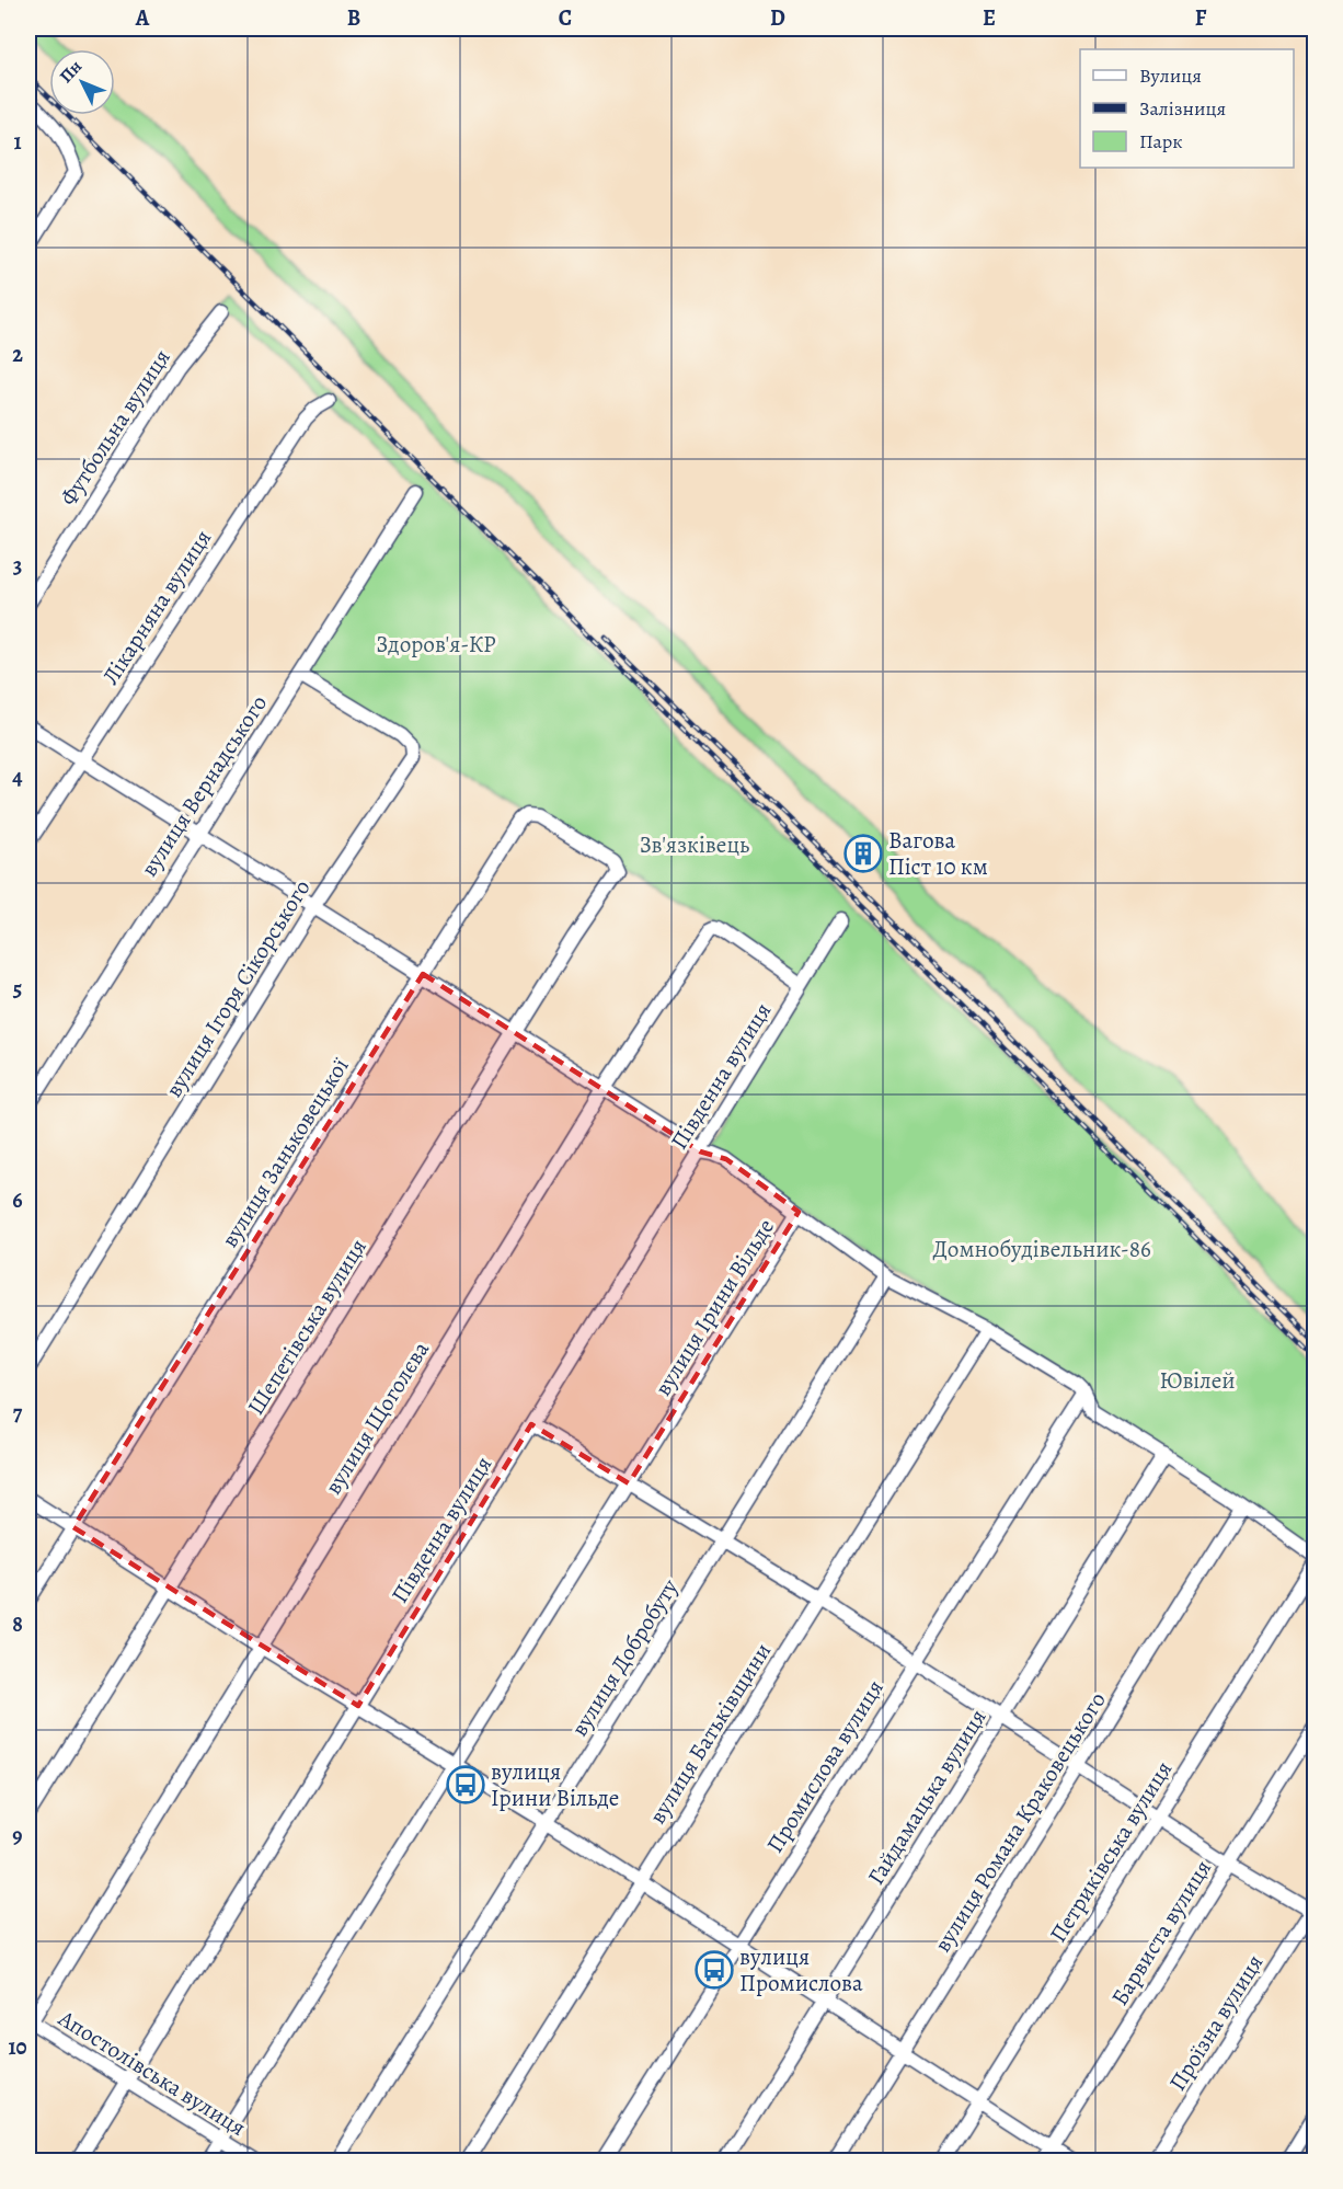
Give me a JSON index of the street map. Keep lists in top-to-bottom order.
{
  "streets": {
    "street": [
      "Футбольна вулиця",
      "Лікарняна вулиця",
      "вулиця Вернадського",
      "вулиця Ігоря Сікорського",
      "Південна вулиця",
      "вулиця Заньковецької",
      "вулиця Ірини Вільде",
      "Шепетівська вулиця",
      "вулиця Щоголєва",
      "вулиця Добробуту",
      "вулиця Батьківщини",
      "Промислова вулиця",
      "Гайдамацька вулиця",
      "вулиця Романа Краковецького",
      "Петриківська вулиця",
      "Барвиста вулиця",
      "Проїзна вулиця",
      "Апостолівська вулиця"
    ]
  },
  "crossings": [
    ["вулиця Вернадського", "вулиця Ігоря Сікорського"],
    ["Південна вулиця", "вулиця Щоголєва"],
    ["Південна вулиця", "Апостолівська вулиця"],
    ["вулиця Заньковецької", "Шепетівська вулиця"],
    ["вулиця Ірини Вільде", "Апостолівська вулиця"],
    ["вулиця Щоголєва", "Апостолівська вулиця"]
  ],
  "parks": [
    "Здоров'я-КР",
    "Зв'язківець",
    "Домнобудівельник-86",
    "Ювілей"
  ],
  "places": {
    "building": ["Вагова Піст 10 км"],
    "bus stop": ["вулиця Ірини Вільде", "вулиця Промислова"]
  },
  "legend": ["Вулиця", "Залізниця", "Парк"],
  "north": "top left",
  "grid": {
    "columns": [
      "A",
      "B",
      "C",
      "D",
      "E",
      "F"
    ],
    "rows": [
      "1",
      "2",
      "3",
      "4",
      "5",
      "6",
      "7",
      "8",
      "9",
      "10"
    ]
  }
}
